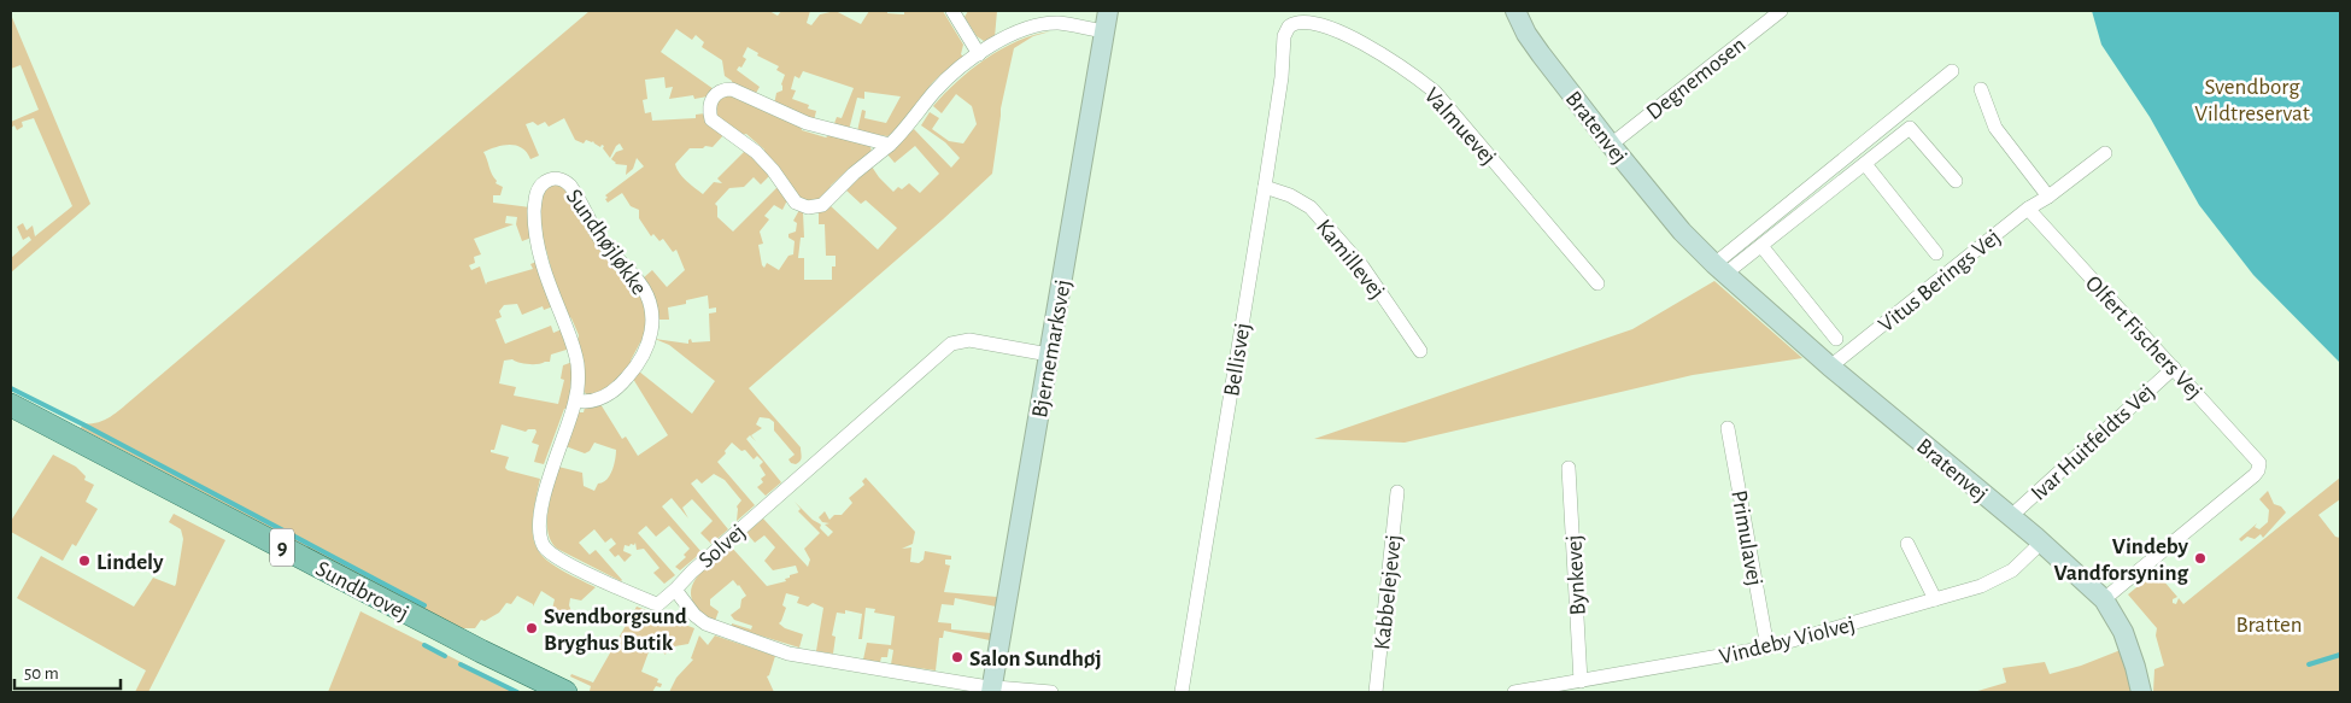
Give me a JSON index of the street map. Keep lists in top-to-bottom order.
{
  "streets": {
    "main road": ["9", "Sundbrovej"],
    "street": [
      "Degnemosen",
      "Valmuevej",
      "Bratenvej",
      "Sundhøjløkke",
      "Kamillevej",
      "Vitus Berings Vej",
      "Olfert Fischers Vej",
      "Bjernemarksvej",
      "Bellisvej",
      "Ivar Huitfeldts Vej",
      "Primulavej",
      "Solvej",
      "Bynkevej",
      "Kabbelejevej",
      "Vindeby Violvej"
    ]
  },
  "crossings": [
    ["Degnemosen", "Bratenvej"],
    ["Valmuevej", "Bellisvej"],
    ["Bratenvej", "Vitus Berings Vej"],
    ["Bratenvej", "Olfert Fischers Vej"],
    ["Bratenvej", "Ivar Huitfeldts Vej"],
    ["Bratenvej", "Vindeby Violvej"],
    ["Sundhøjløkke", "Solvej"],
    ["Kamillevej", "Bellisvej"],
    ["Vitus Berings Vej", "Olfert Fischers Vej"],
    ["Olfert Fischers Vej", "Ivar Huitfeldts Vej"],
    ["Bjernemarksvej", "Solvej"],
    ["Primulavej", "Vindeby Violvej"],
    ["Bynkevej", "Vindeby Violvej"]
  ],
  "parks": ["Svendborg Vildtreservat", "Bratten"],
  "places": [
    "Vindeby Vandforsyning",
    "Lindely",
    "Svendborgsund Bryghus Butik",
    "Salon Sundhøj"
  ],
  "scale_bar": "50 m"
}
